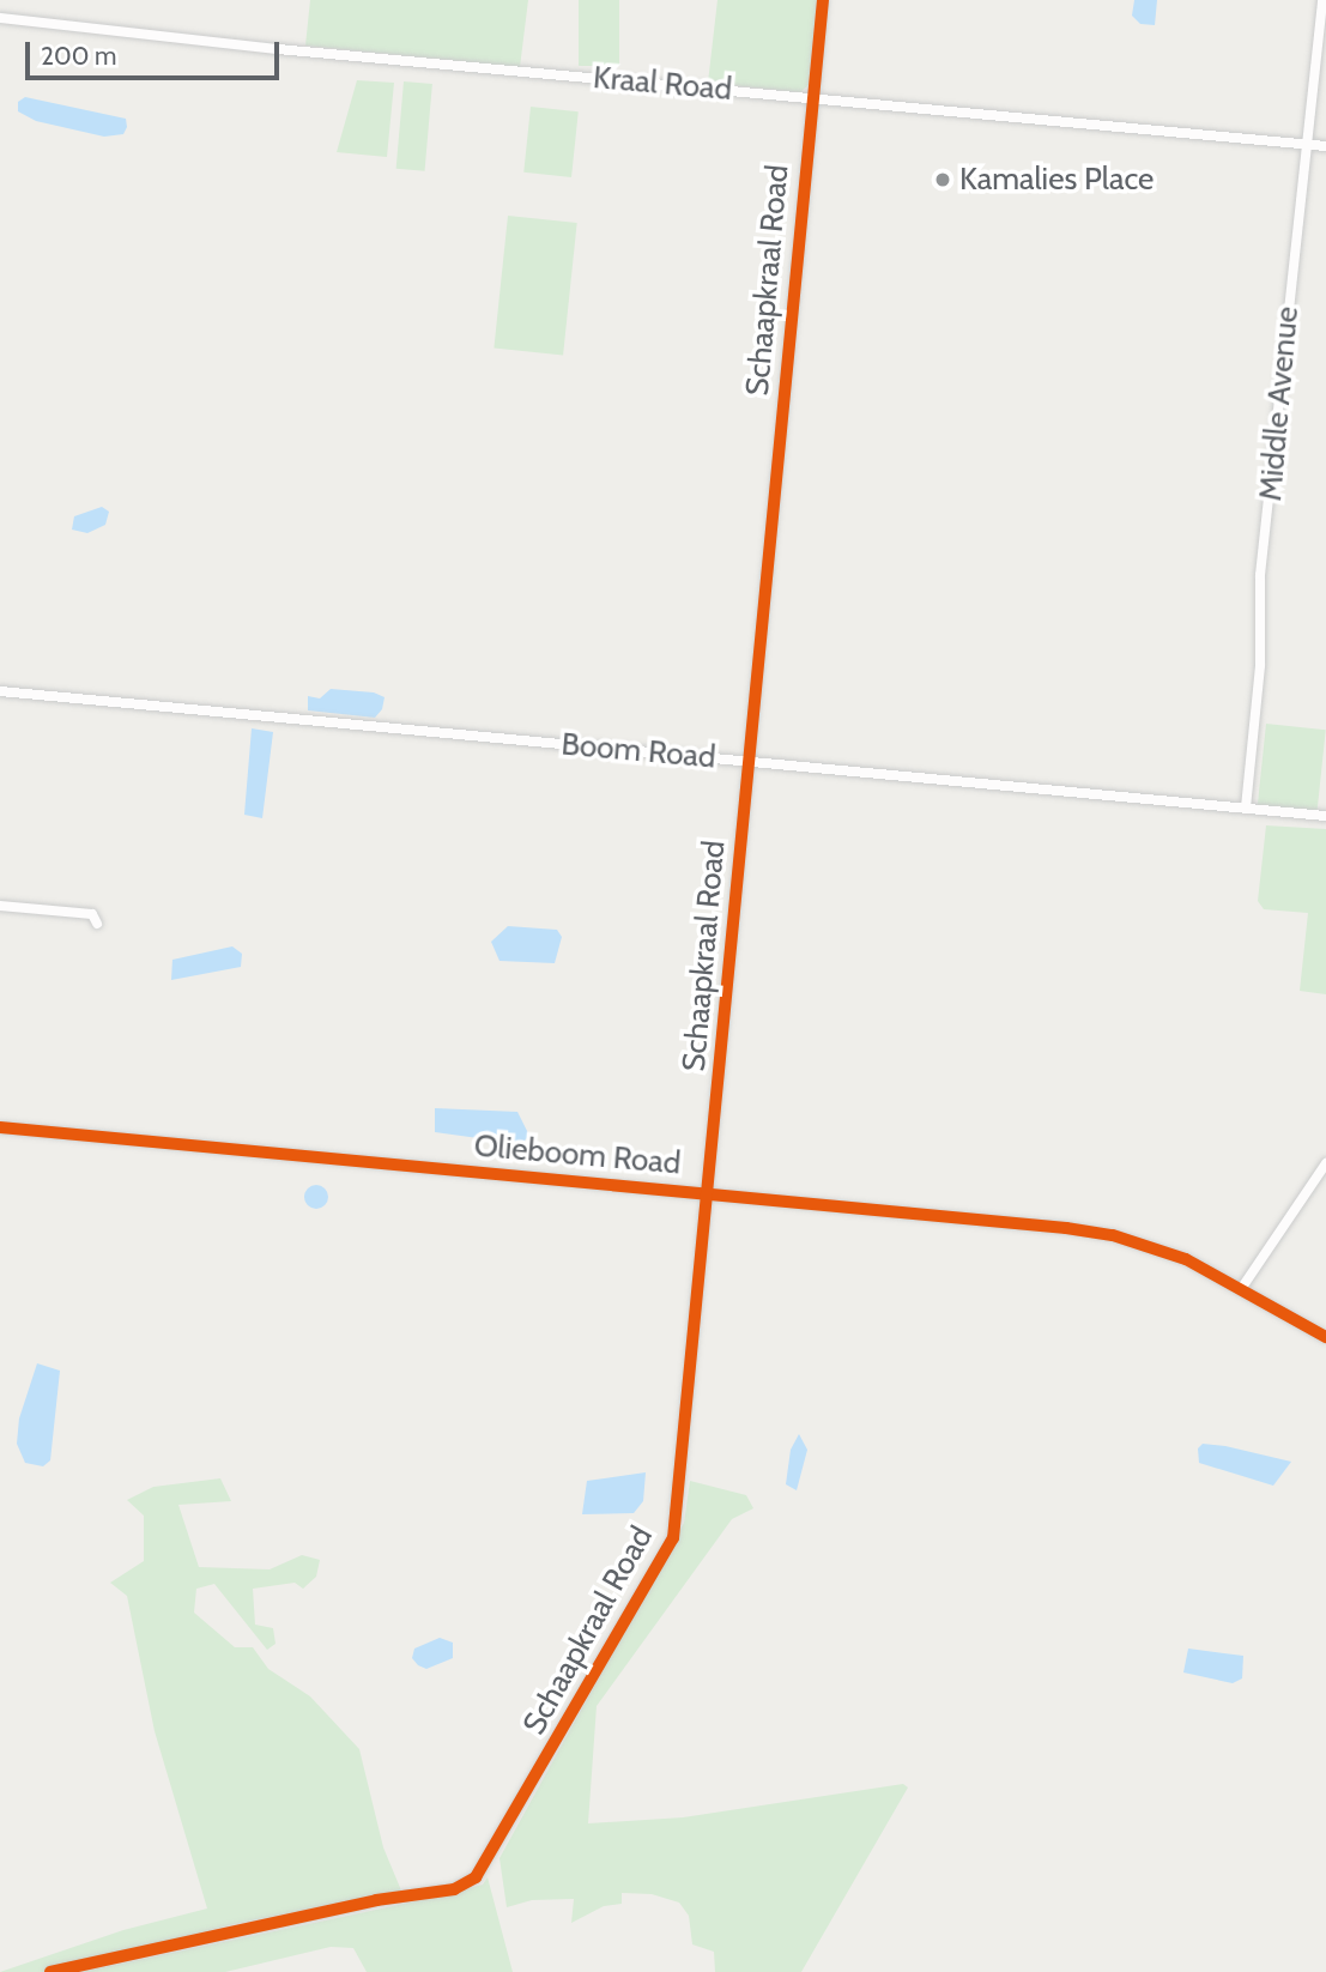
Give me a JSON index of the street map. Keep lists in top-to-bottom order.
{
  "streets": {
    "street": [
      "Kraal Road",
      "Schaapkraal Road",
      "Middle Avenue",
      "Boom Road",
      "Olieboom Road"
    ]
  },
  "crossings": [
    ["Kraal Road", "Schaapkraal Road"],
    ["Kraal Road", "Middle Avenue"],
    ["Schaapkraal Road", "Boom Road"],
    ["Schaapkraal Road", "Olieboom Road"],
    ["Middle Avenue", "Boom Road"]
  ],
  "places": ["Kamalies Place"],
  "scale_bar": "200 m"
}
